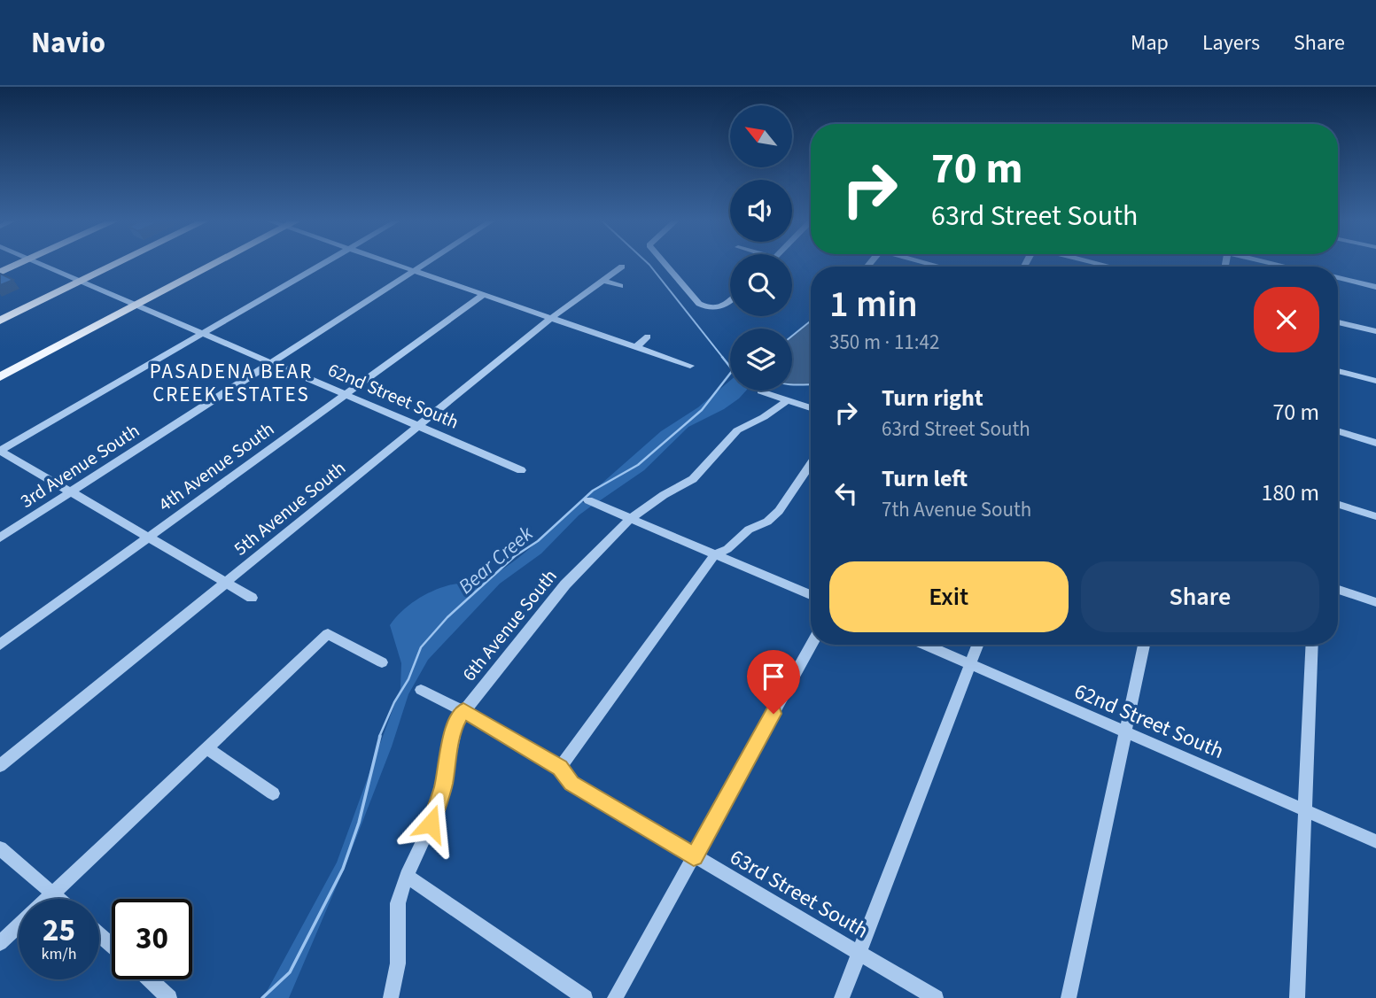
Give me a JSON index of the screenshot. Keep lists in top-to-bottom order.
{
  "streets": {
    "street": [
      "62nd Street South",
      "3rd Avenue South",
      "4th Avenue South",
      "5th Avenue South",
      "6th Avenue South",
      "63rd Street South"
    ]
  },
  "crossings": [
    ["62nd Street South", "3rd Avenue South"],
    ["62nd Street South", "4th Avenue South"],
    ["62nd Street South", "5th Avenue South"],
    ["6th Avenue South", "63rd Street South"]
  ],
  "districts": ["PASADENA BEAR CREEK ESTATES"],
  "water": ["Bear Creek"],
  "north": "top left",
  "page": {
    "header": "Navio",
    "nav": ["Map", "Layers", "Share"],
    "turn": ["70 m", "63rd Street South"],
    "heading": ["1 min", "350 m · 11:42"],
    "list": [
      {
        "name": "Turn right",
        "note": "63rd Street South",
        "value": "70 m"
      },
      {
        "name": "Turn left",
        "note": "7th Avenue South",
        "value": "180 m"
      }
    ],
    "buttons": ["Exit", "Share"],
    "speed": "25 km/h",
    "limit": "30"
  }
}
